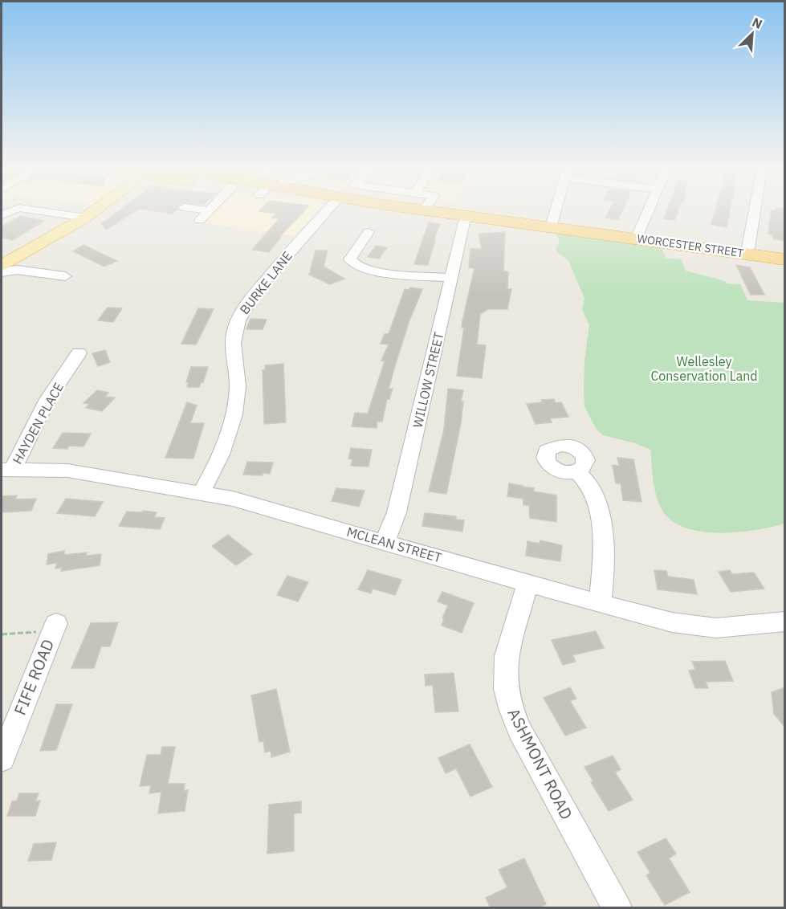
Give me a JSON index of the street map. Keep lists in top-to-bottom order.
{
  "streets": {
    "highway": ["WORCESTER STREET"],
    "street": [
      "BURKE LANE",
      "WILLOW STREET",
      "HAYDEN PLACE",
      "MCLEAN STREET",
      "FIFE ROAD",
      "ASHMONT ROAD"
    ]
  },
  "crossings": [
    ["WORCESTER STREET", "WILLOW STREET"],
    ["BURKE LANE", "MCLEAN STREET"],
    ["WILLOW STREET", "MCLEAN STREET"],
    ["HAYDEN PLACE", "MCLEAN STREET"],
    ["MCLEAN STREET", "ASHMONT ROAD"]
  ],
  "parks": ["Wellesley Conservation Land"],
  "north": "top right"
}
